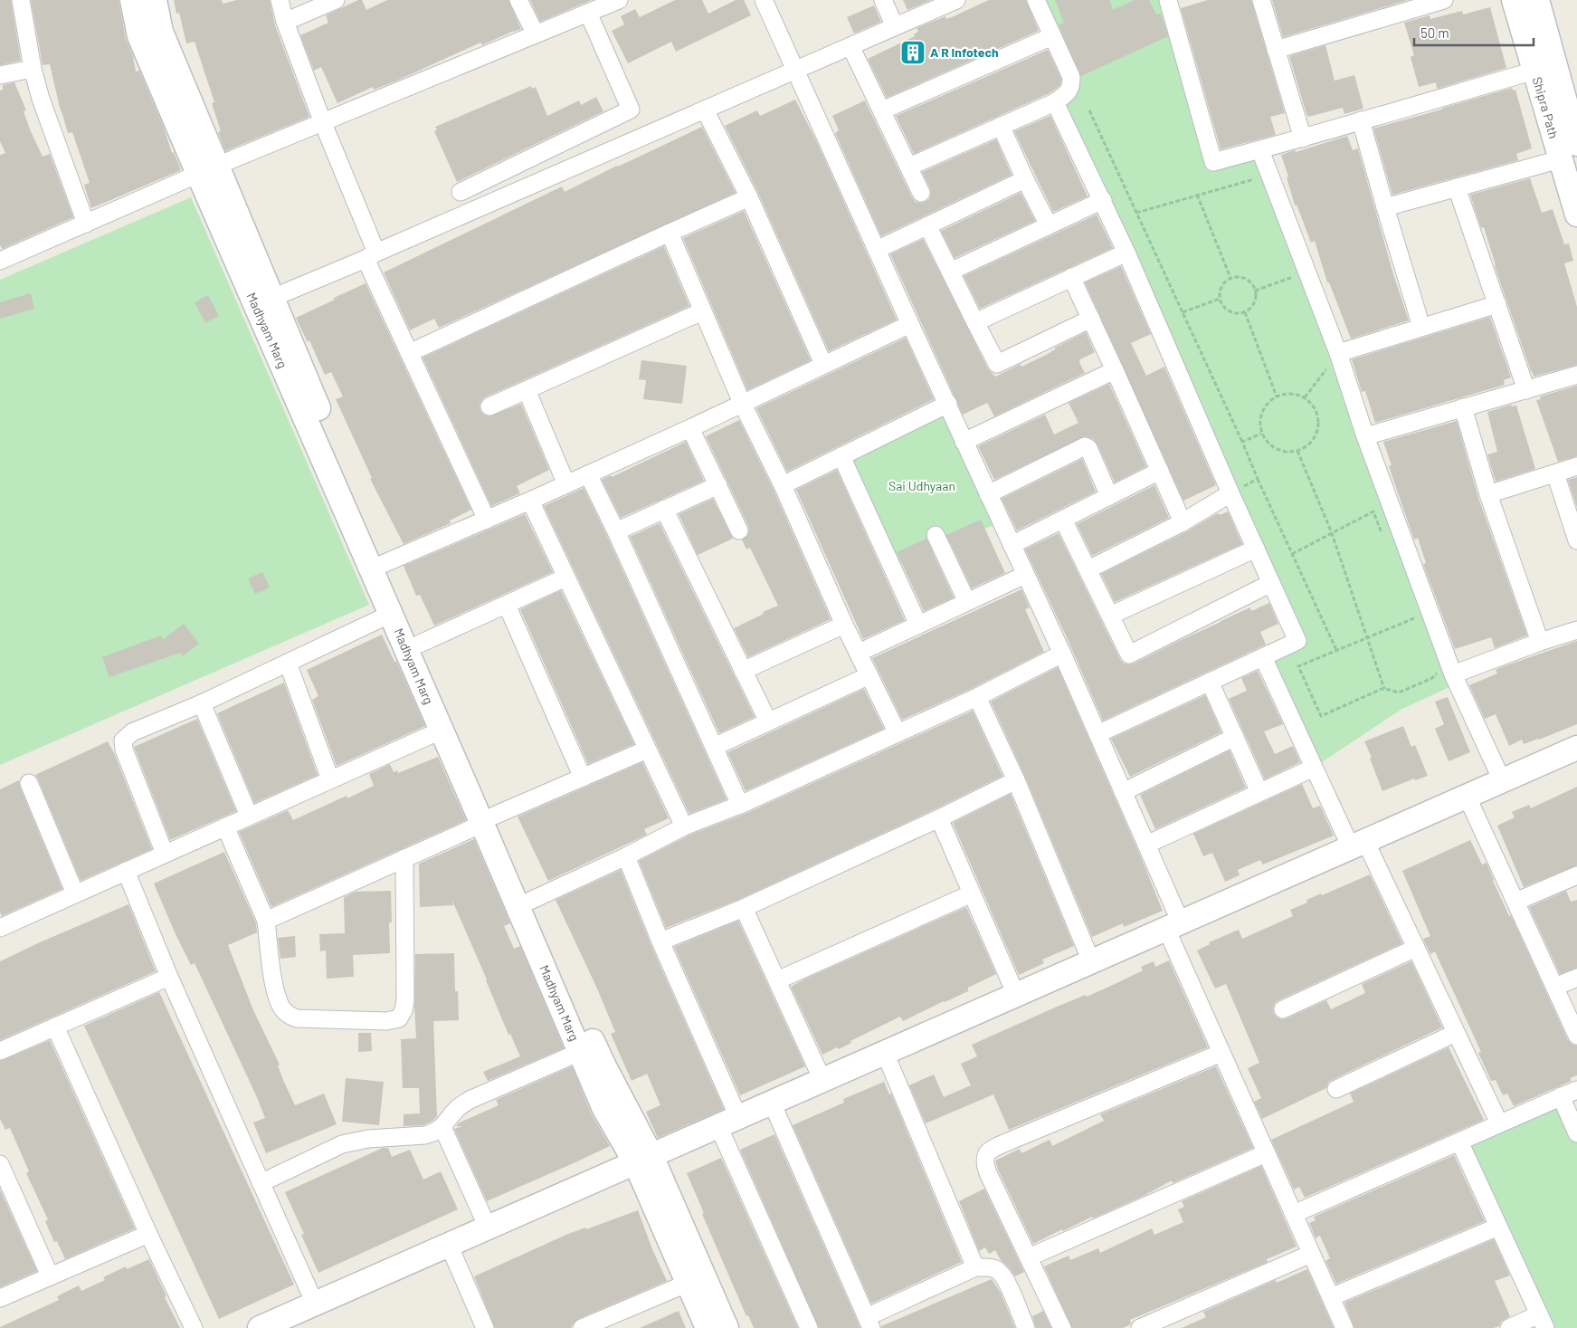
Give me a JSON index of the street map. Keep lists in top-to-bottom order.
{
  "streets": {
    "street": ["Shipra Path", "Madhyam Marg"]
  },
  "parks": ["Sai Udhyaan"],
  "places": {
    "building": ["A R Infotech"]
  },
  "scale_bar": "50 m"
}
